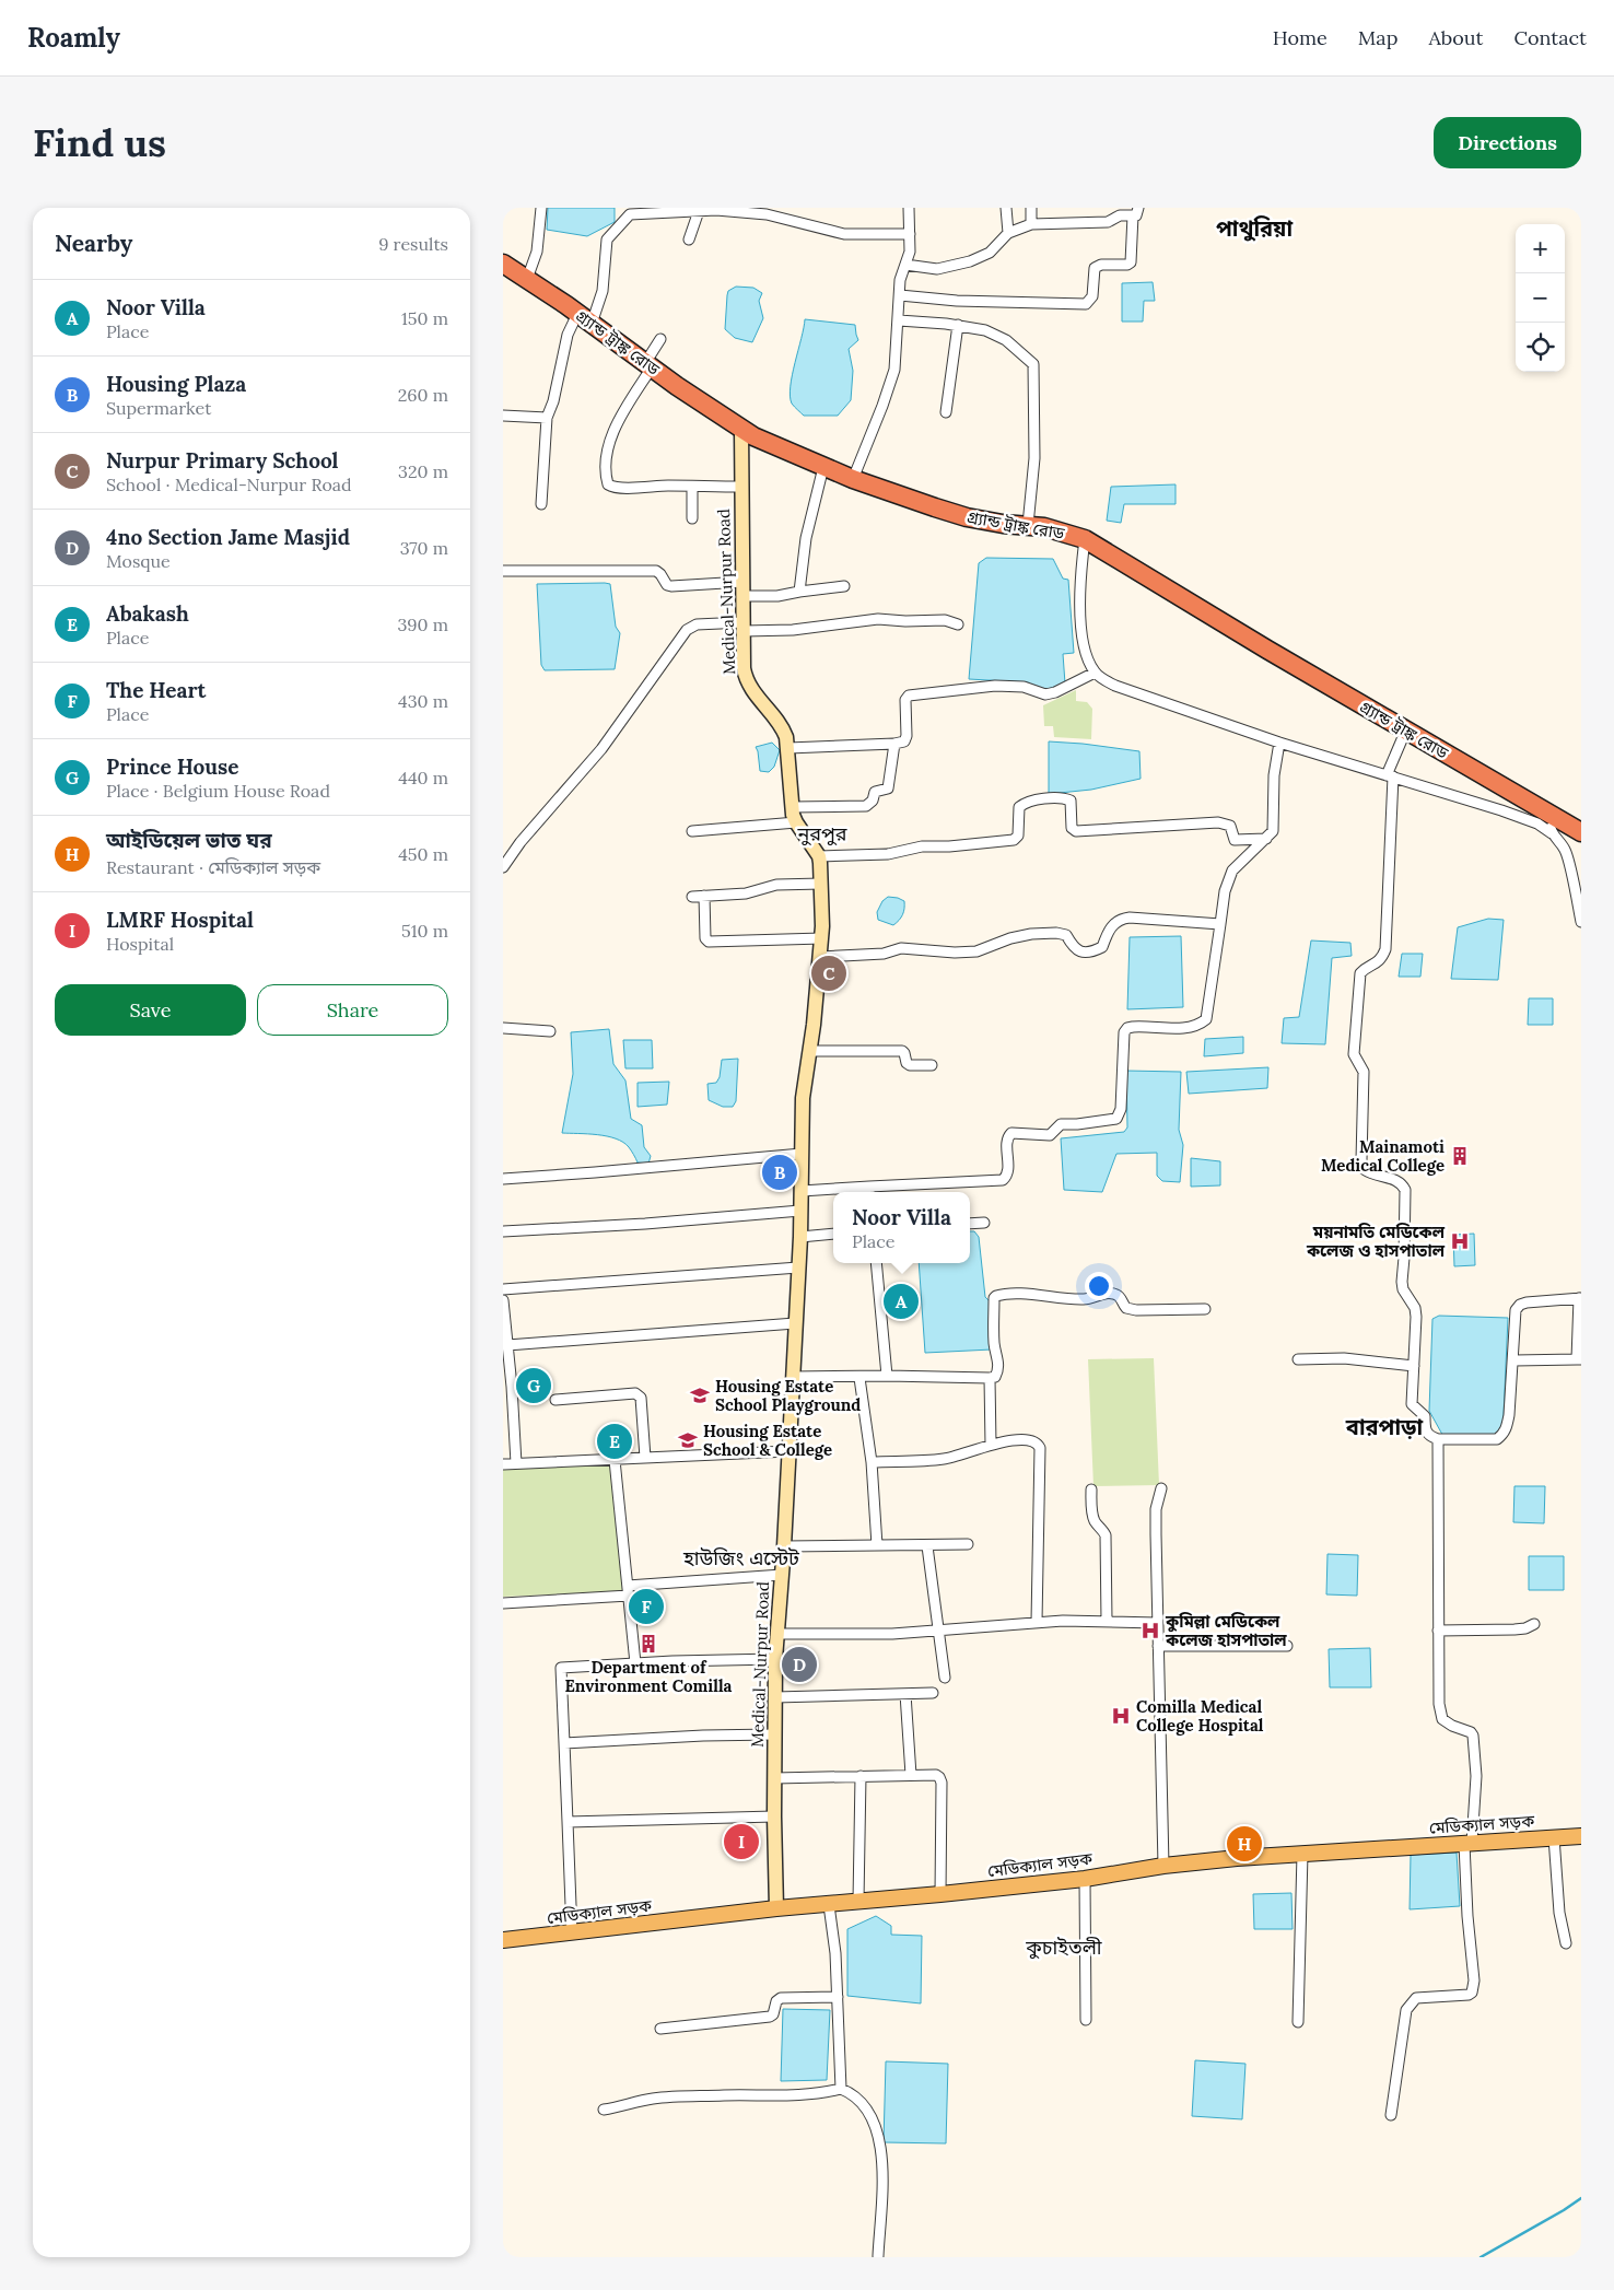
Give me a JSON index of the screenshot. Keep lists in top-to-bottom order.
{
  "streets": {
    "highway": ["গ্র্যান্ড ট্রাঙ্ক রোড"],
    "main road": ["মেডিক্যাল সড়ক"],
    "street": ["Medical-Nurpur Road"]
  },
  "crossings": [
    ["গ্র্যান্ড ট্রাঙ্ক রোড", "Medical-Nurpur Road"],
    ["Medical-Nurpur Road", "মেডিক্যাল সড়ক"]
  ],
  "districts": [
    "পাথুরিয়া",
    "নুরপুর",
    "বারপাড়া",
    "হাউজিং এস্টেট",
    "কুচাইতলী"
  ],
  "places": {
    "building": ["Mainamoti Medical College", "Department of Environment Comilla"],
    "hospital": ["ময়নামতি মেডিকেল কলেজ ও হাসপাতাল", "কুমিল্লা মেডিকেল কলেজ হাসপাতাল", "Comilla Medical College Hospital"],
    "school or university": ["Housing Estate School Playground", "Housing Estate School & College"]
  },
  "page": {
    "header": "Roamly",
    "nav": [
      "Home",
      "Map",
      "About",
      "Contact"
    ],
    "buttons": [
      "Directions",
      ["Save", "Share"]
    ],
    "title": "Find us",
    "heading": ["Nearby", "9 results"],
    "map_buttons": ["+", "−"],
    "list": [
      {
        "mark": "A",
        "name": "Noor Villa",
        "note": "Place",
        "value": "150 m"
      },
      {
        "mark": "B",
        "name": "Housing Plaza",
        "note": "Supermarket",
        "value": "260 m"
      },
      {
        "mark": "C",
        "name": "Nurpur Primary School",
        "note": "School · Medical-Nurpur Road",
        "value": "320 m"
      },
      {
        "mark": "D",
        "name": "4no Section Jame Masjid",
        "note": "Mosque",
        "value": "370 m"
      },
      {
        "mark": "E",
        "name": "Abakash",
        "note": "Place",
        "value": "390 m"
      },
      {
        "mark": "F",
        "name": "The Heart",
        "note": "Place",
        "value": "430 m"
      },
      {
        "mark": "G",
        "name": "Prince House",
        "note": "Place · Belgium House Road",
        "value": "440 m"
      },
      {
        "mark": "H",
        "name": "আইডিয়েল ভাত ঘর",
        "note": "Restaurant · মেডিক্যাল সড়ক",
        "value": "450 m"
      },
      {
        "mark": "I",
        "name": "LMRF Hospital",
        "note": "Hospital",
        "value": "510 m"
      }
    ],
    "pins": [
      "C",
      "B",
      "A",
      "G",
      "E",
      "F",
      "D",
      "I",
      "H"
    ],
    "popup": ["Noor Villa", "Place"]
  }
}
